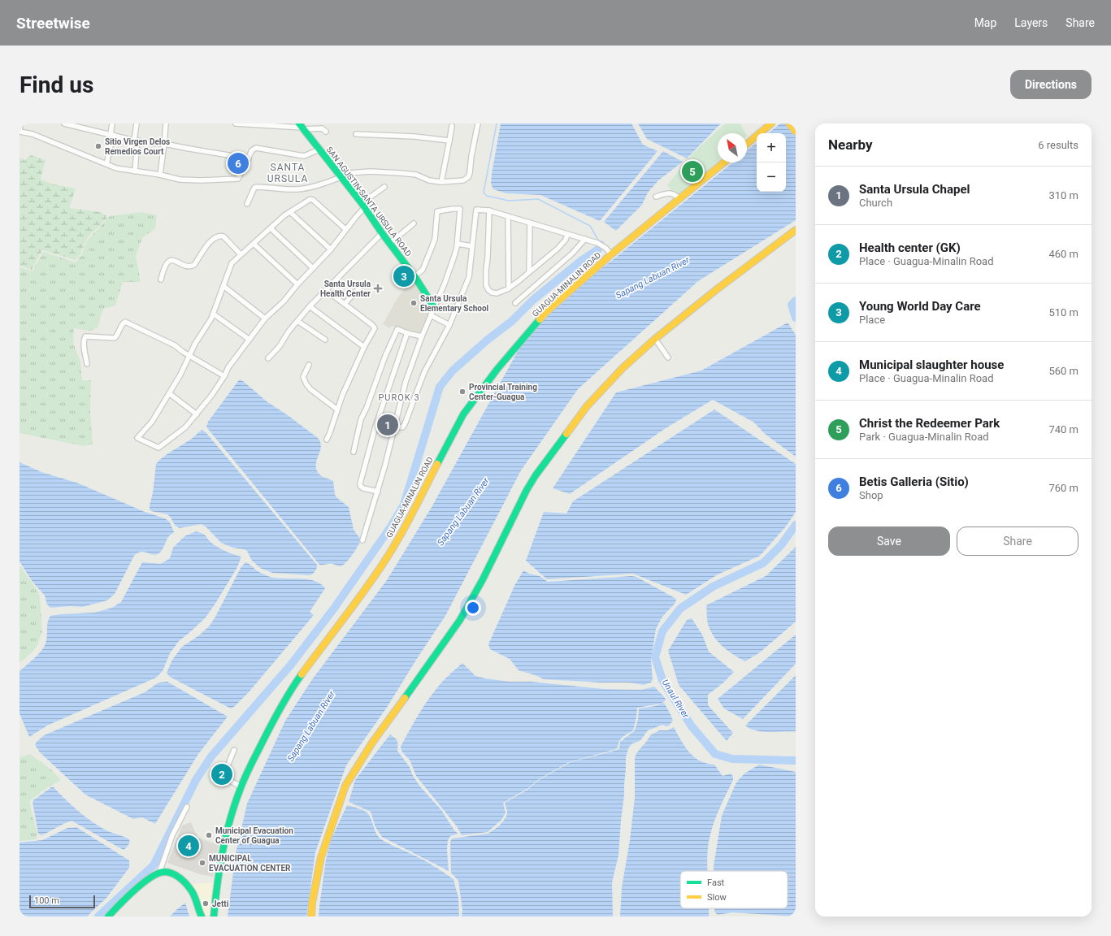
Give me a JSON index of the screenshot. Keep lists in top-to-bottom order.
{
  "streets": {
    "main road": ["SAN AGUSTIN-SANTA URSULA ROAD", "GUAGUA-MINALIN ROAD"]
  },
  "districts": ["SANTA URSULA", "PUROK 3"],
  "water": ["Sapang Labuan River", "Unaul River"],
  "places": {
    "other": [
      "Sitio Virgen Delos Remedios Court",
      "Santa Ursula Elementary School",
      "Provincial Training Center-Guagua",
      "Municipal Evacuation Center of Guagua",
      "MUNICIPAL EVACUATION CENTER",
      "Jetti"
    ],
    "health": ["Santa Ursula Health Center"]
  },
  "legend": ["Fast", "Slow"],
  "scale_bar": "100 m",
  "north": "top left",
  "page": {
    "header": "Streetwise",
    "nav": ["Map", "Layers", "Share"],
    "buttons": [
      "Directions",
      ["Save", "Share"]
    ],
    "title": "Find us",
    "heading": ["Nearby", "6 results"],
    "map_buttons": ["+", "−"],
    "pins": [
      "6",
      "5",
      "3",
      "1",
      "2",
      "4"
    ],
    "list": [
      {
        "mark": "1",
        "name": "Santa Ursula Chapel",
        "note": "Church",
        "value": "310 m"
      },
      {
        "mark": "2",
        "name": "Health center (GK)",
        "note": "Place · Guagua-Minalin Road",
        "value": "460 m"
      },
      {
        "mark": "3",
        "name": "Young World Day Care",
        "note": "Place",
        "value": "510 m"
      },
      {
        "mark": "4",
        "name": "Municipal slaughter house",
        "note": "Place · Guagua-Minalin Road",
        "value": "560 m"
      },
      {
        "mark": "5",
        "name": "Christ the Redeemer Park",
        "note": "Park · Guagua-Minalin Road",
        "value": "740 m"
      },
      {
        "mark": "6",
        "name": "Betis Galleria (Sitio)",
        "note": "Shop",
        "value": "760 m"
      }
    ],
    "scale": "100 m"
  }
}
